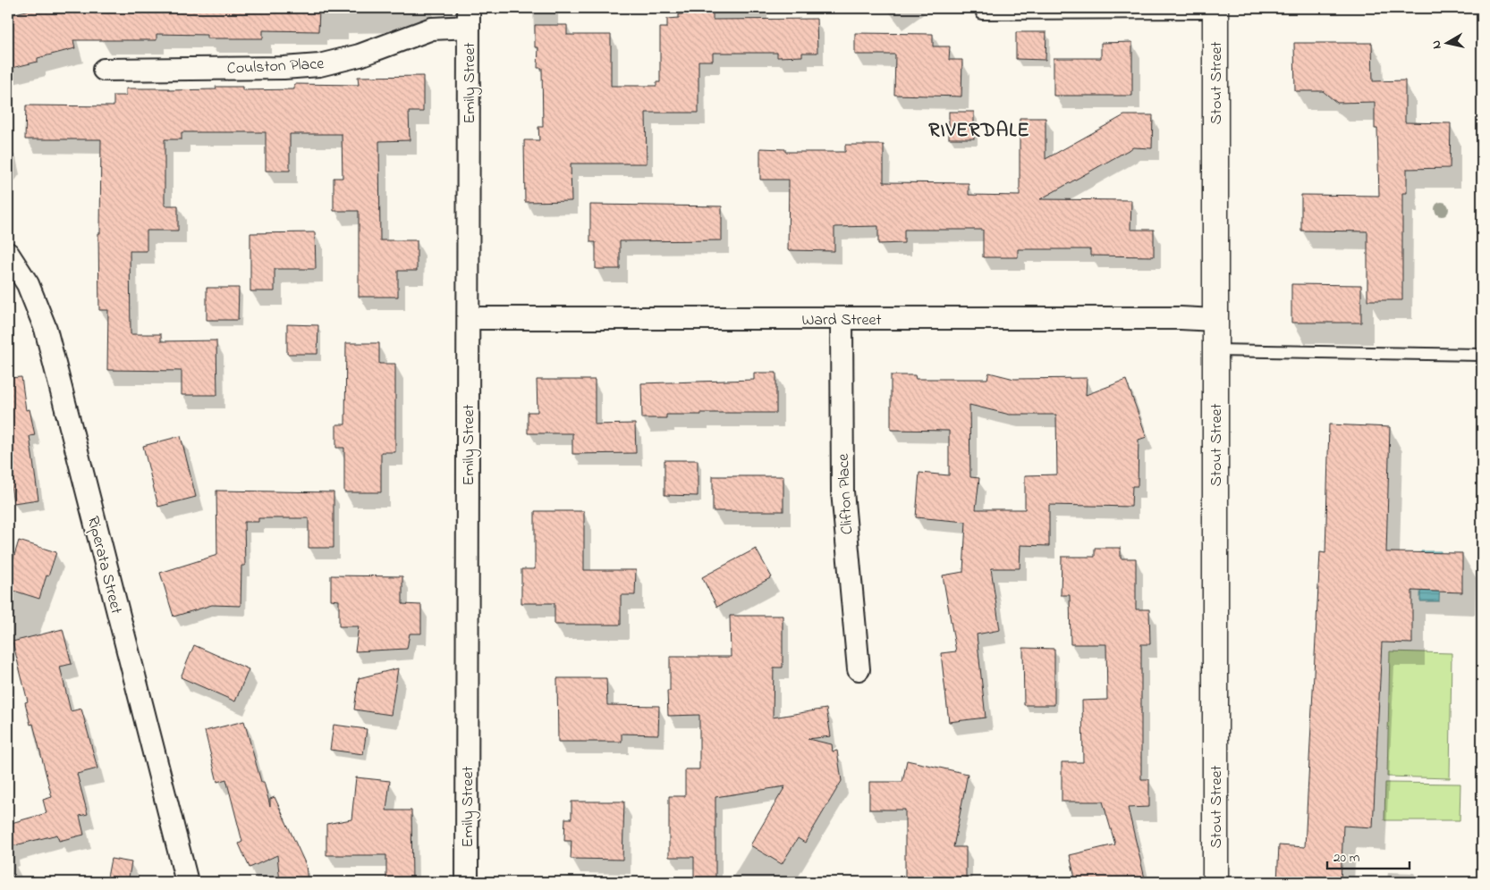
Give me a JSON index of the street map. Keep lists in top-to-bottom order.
{
  "streets": {
    "street": [
      "Coulston Place",
      "Emily Street",
      "Stout Street",
      "Ward Street",
      "Clifton Place",
      "Riperata Street"
    ]
  },
  "crossings": [
    ["Coulston Place", "Emily Street"],
    ["Emily Street", "Ward Street"],
    ["Stout Street", "Ward Street"],
    ["Ward Street", "Clifton Place"]
  ],
  "districts": ["RIVERDALE"],
  "scale_bar": "20 m",
  "north": "left"
}
